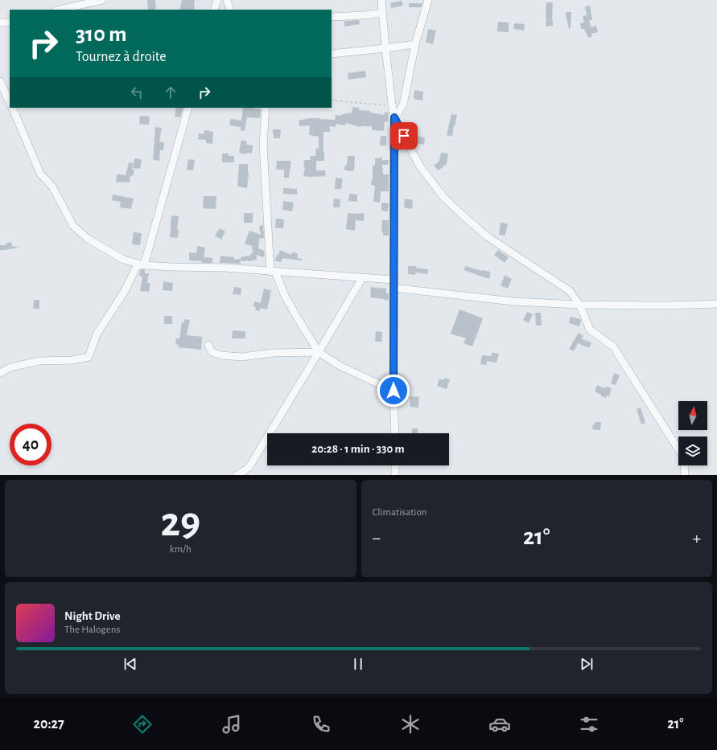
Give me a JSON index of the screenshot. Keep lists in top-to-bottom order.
{
  "north": "top",
  "page": {
    "turn": ["310 m", "Tournez à droite"],
    "limit": "40",
    "trip": "20:28 · 1 min · 330 m",
    "tile": [
      ["29", "km/h"],
      "Climatisation"
    ],
    "heat": ["−", "21°", "+"],
    "song": ["Night Drive", "The Halogens"],
    "tabs": ["20:27", "21°"]
  }
}
